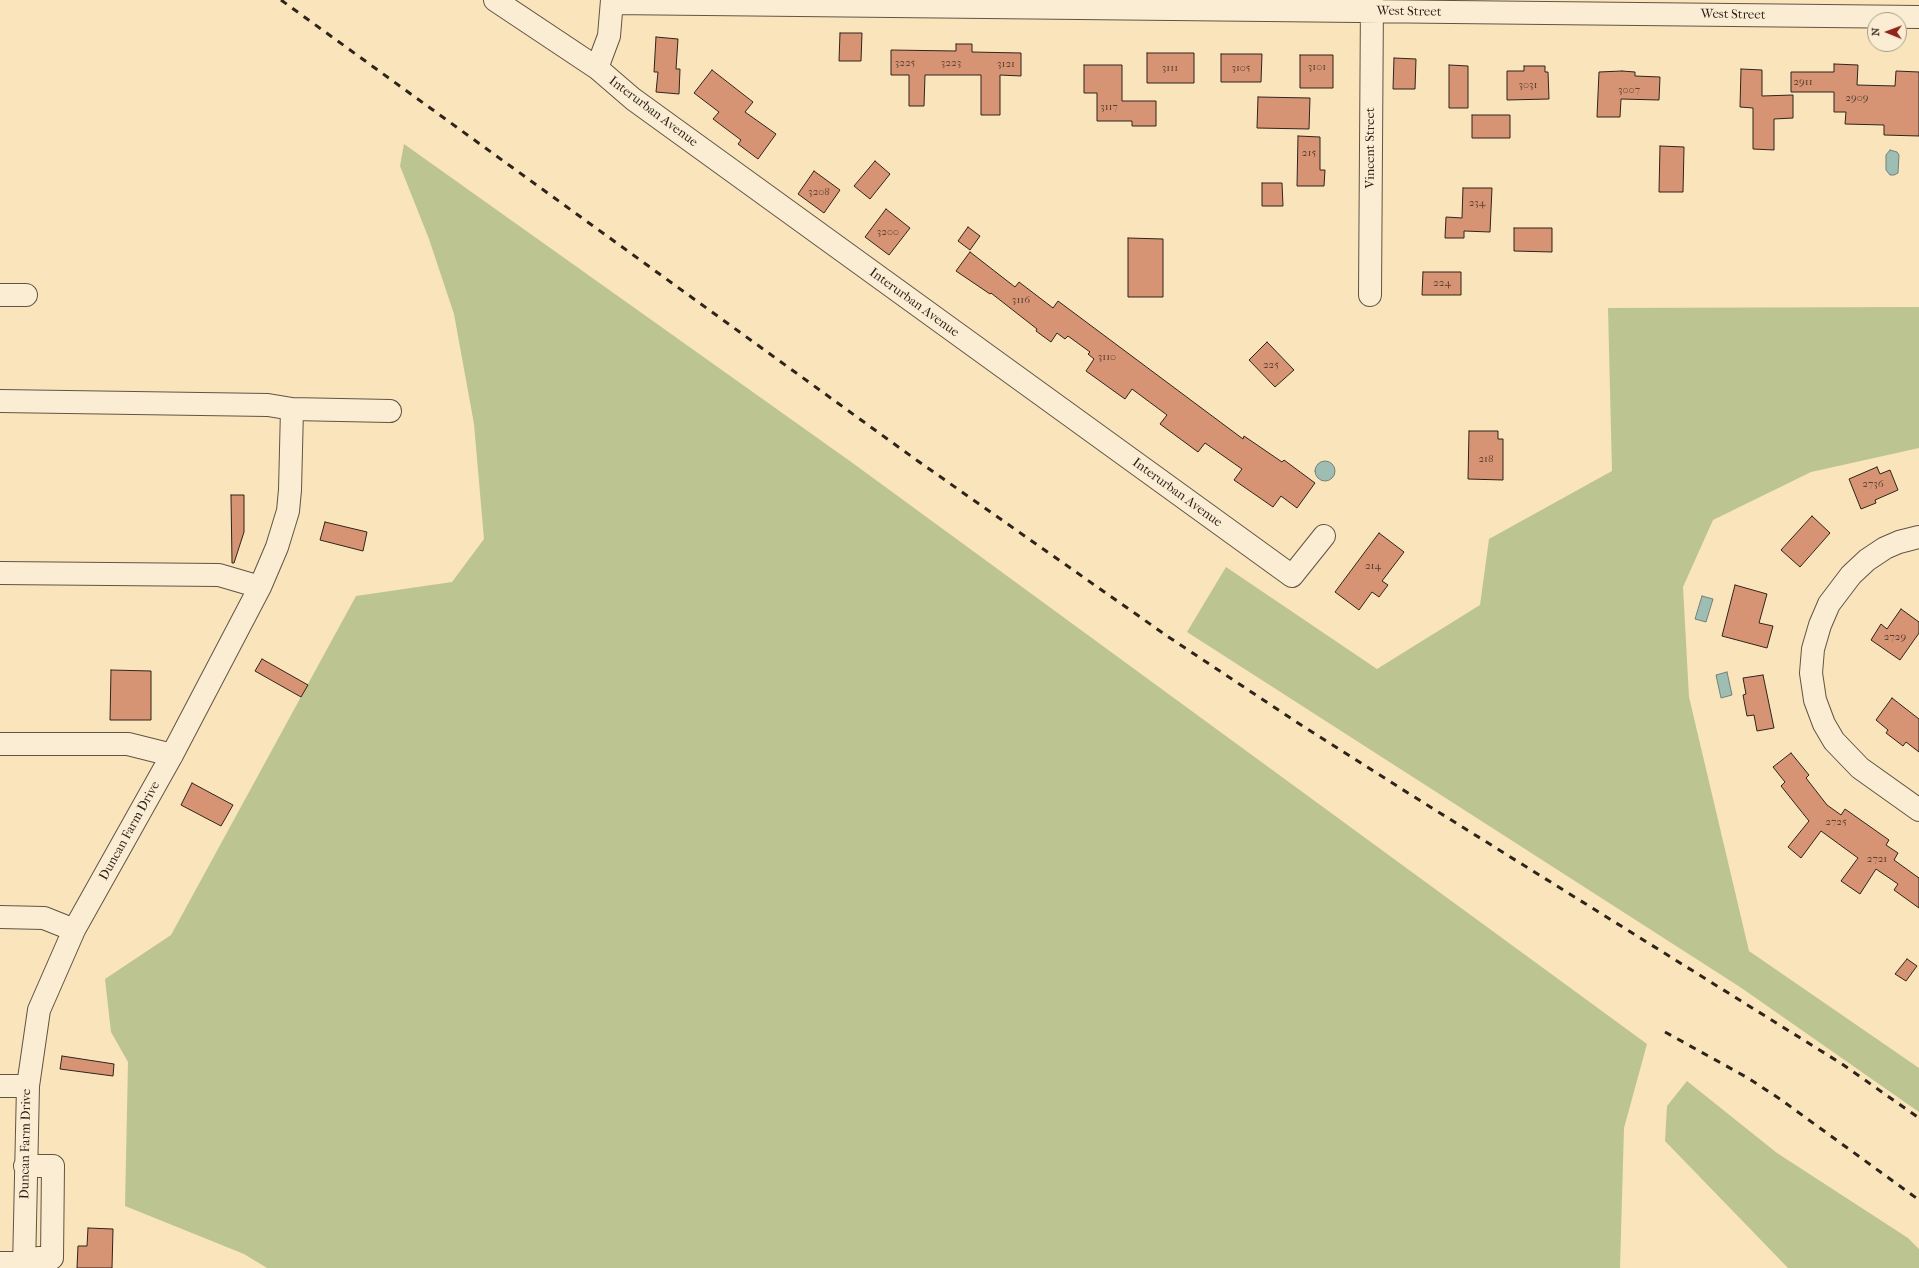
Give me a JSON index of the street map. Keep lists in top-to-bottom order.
{
  "streets": {
    "street": [
      "West Street",
      "Interurban Avenue",
      "Vincent Street",
      "Duncan Farm Drive"
    ]
  },
  "crossings": [
    ["West Street", "Vincent Street"]
  ],
  "house_numbers": [
    "3225",
    "3223",
    "3121",
    "3101",
    "3111",
    "3105",
    "2911",
    "3031",
    "3007",
    "2909",
    "3117",
    "215",
    "3208",
    "234",
    "3200",
    "224",
    "3116",
    "3110",
    "225",
    "218",
    "2736",
    "214",
    "2729",
    "2725",
    "2721"
  ],
  "north": "left"
}
